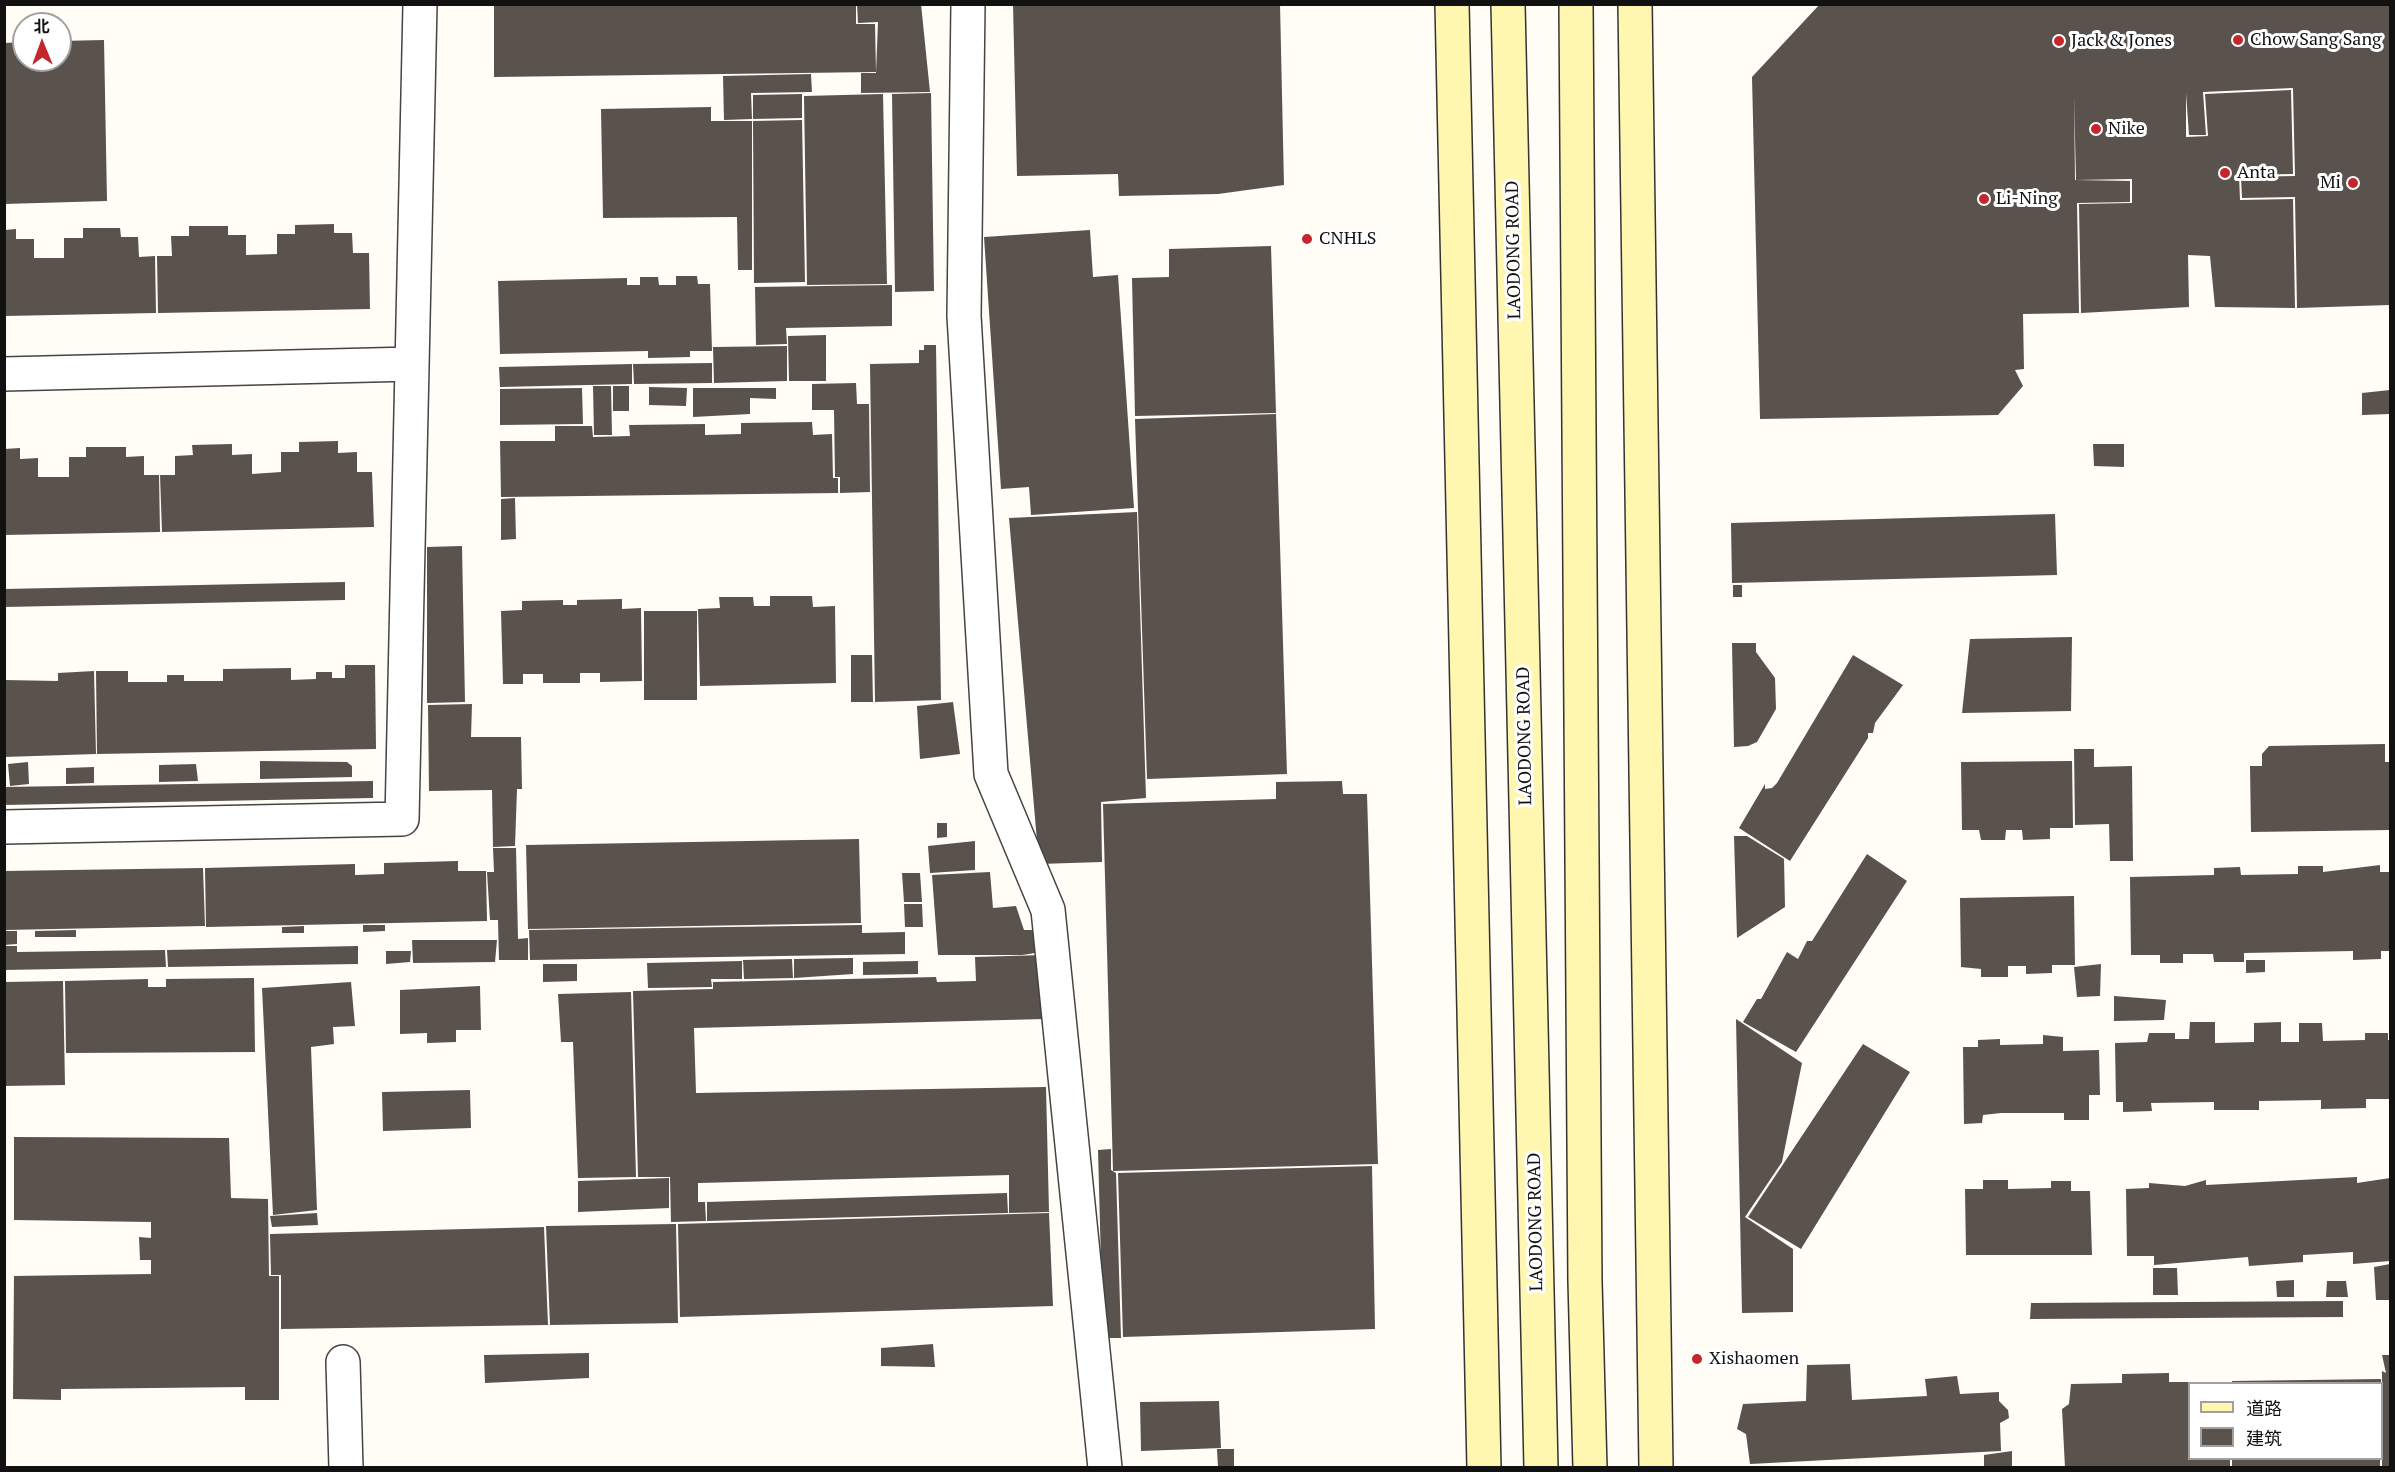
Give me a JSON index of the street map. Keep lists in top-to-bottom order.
{
  "streets": {
    "street": ["LAODONG ROAD"]
  },
  "places": [
    "Chow Sang Sang",
    "Jack & Jones",
    "Nike",
    "Anta",
    "Mi",
    "Li-Ning",
    "CNHLS",
    "Xishaomen"
  ],
  "legend": ["道路", "建筑"],
  "north": "top"
}
